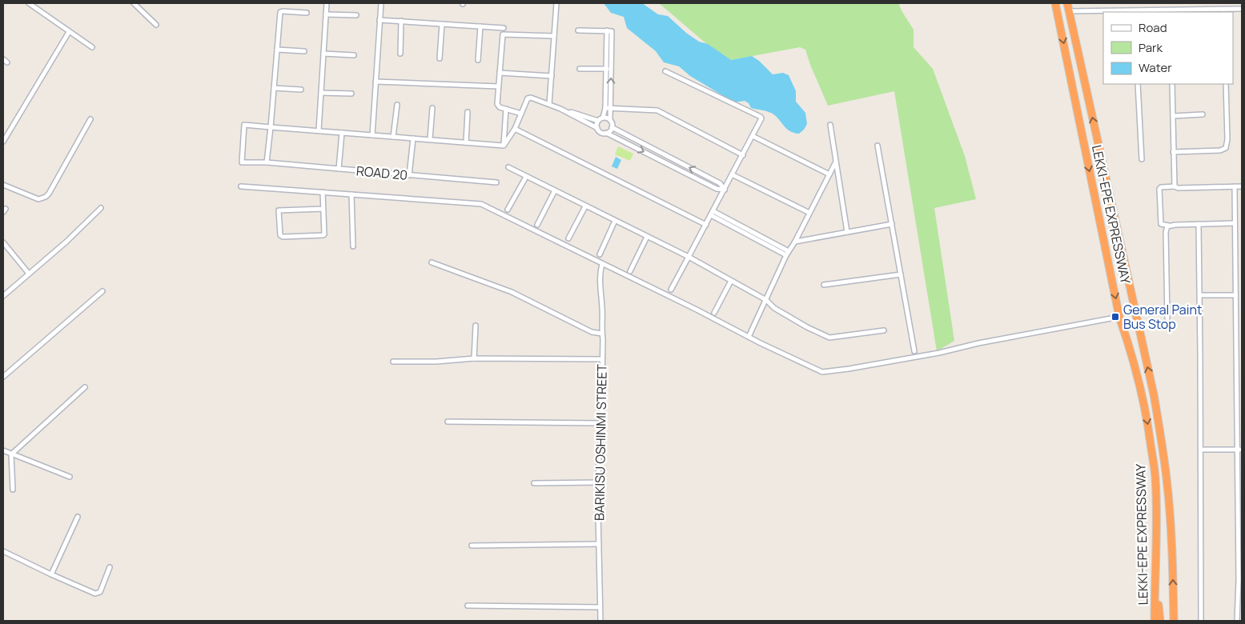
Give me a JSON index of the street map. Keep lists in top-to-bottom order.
{
  "streets": {
    "highway": ["LEKKI-EPE EXPRESSWAY"],
    "street": ["ROAD 20", "BARIKISU OSHINMI STREET"]
  },
  "places": {
    "transit": ["General Paint Bus Stop"]
  },
  "legend": ["Road", "Park", "Water"]
}
